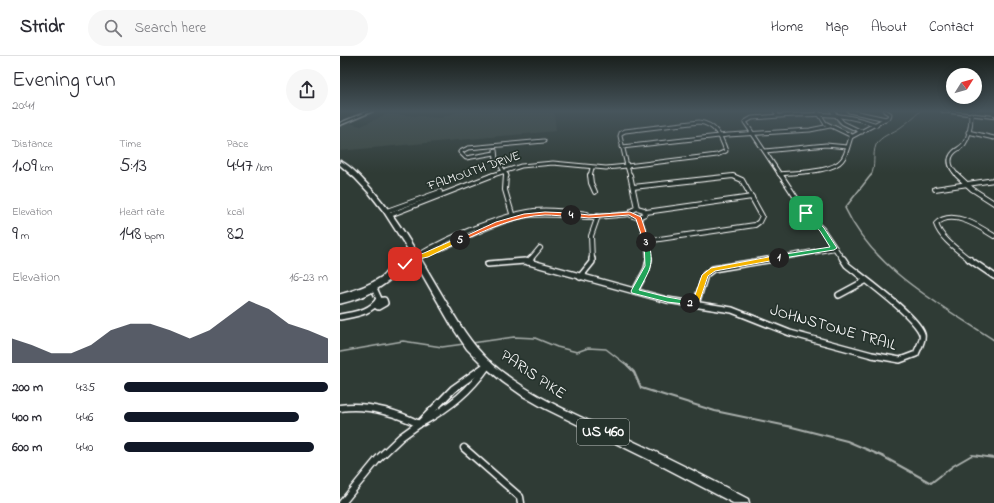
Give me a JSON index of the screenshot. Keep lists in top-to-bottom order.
{
  "streets": {
    "main road": ["PARIS PIKE", "US 460"],
    "street": ["FALMOUTH DRIVE", "JOHNSTONE TRAIL"]
  },
  "crossings": [
    ["FALMOUTH DRIVE", "PARIS PIKE"]
  ],
  "north": "top right",
  "page": {
    "header": "Stridr",
    "search": "Search here",
    "nav": [
      "Home",
      "Map",
      "About",
      "Contact"
    ],
    "heading": ["Evening run", "20:41"],
    "stats": [
      ["Distance", "1.09 km"],
      ["Time", "5:13"],
      ["Pace", "4:47 /km"],
      ["Elevation", "9 m"],
      ["Heart rate", "148 bpm"],
      ["kcal", "82"]
    ],
    "pins": [
      "4",
      "5",
      "3",
      "1",
      "2"
    ],
    "chart": ["Elevation", "16–23 m"],
    "list": [
      {
        "name": "200 m",
        "note": "4:35"
      },
      {
        "name": "400 m",
        "note": "4:46"
      },
      {
        "name": "600 m",
        "note": "4:40"
      }
    ]
  }
}
